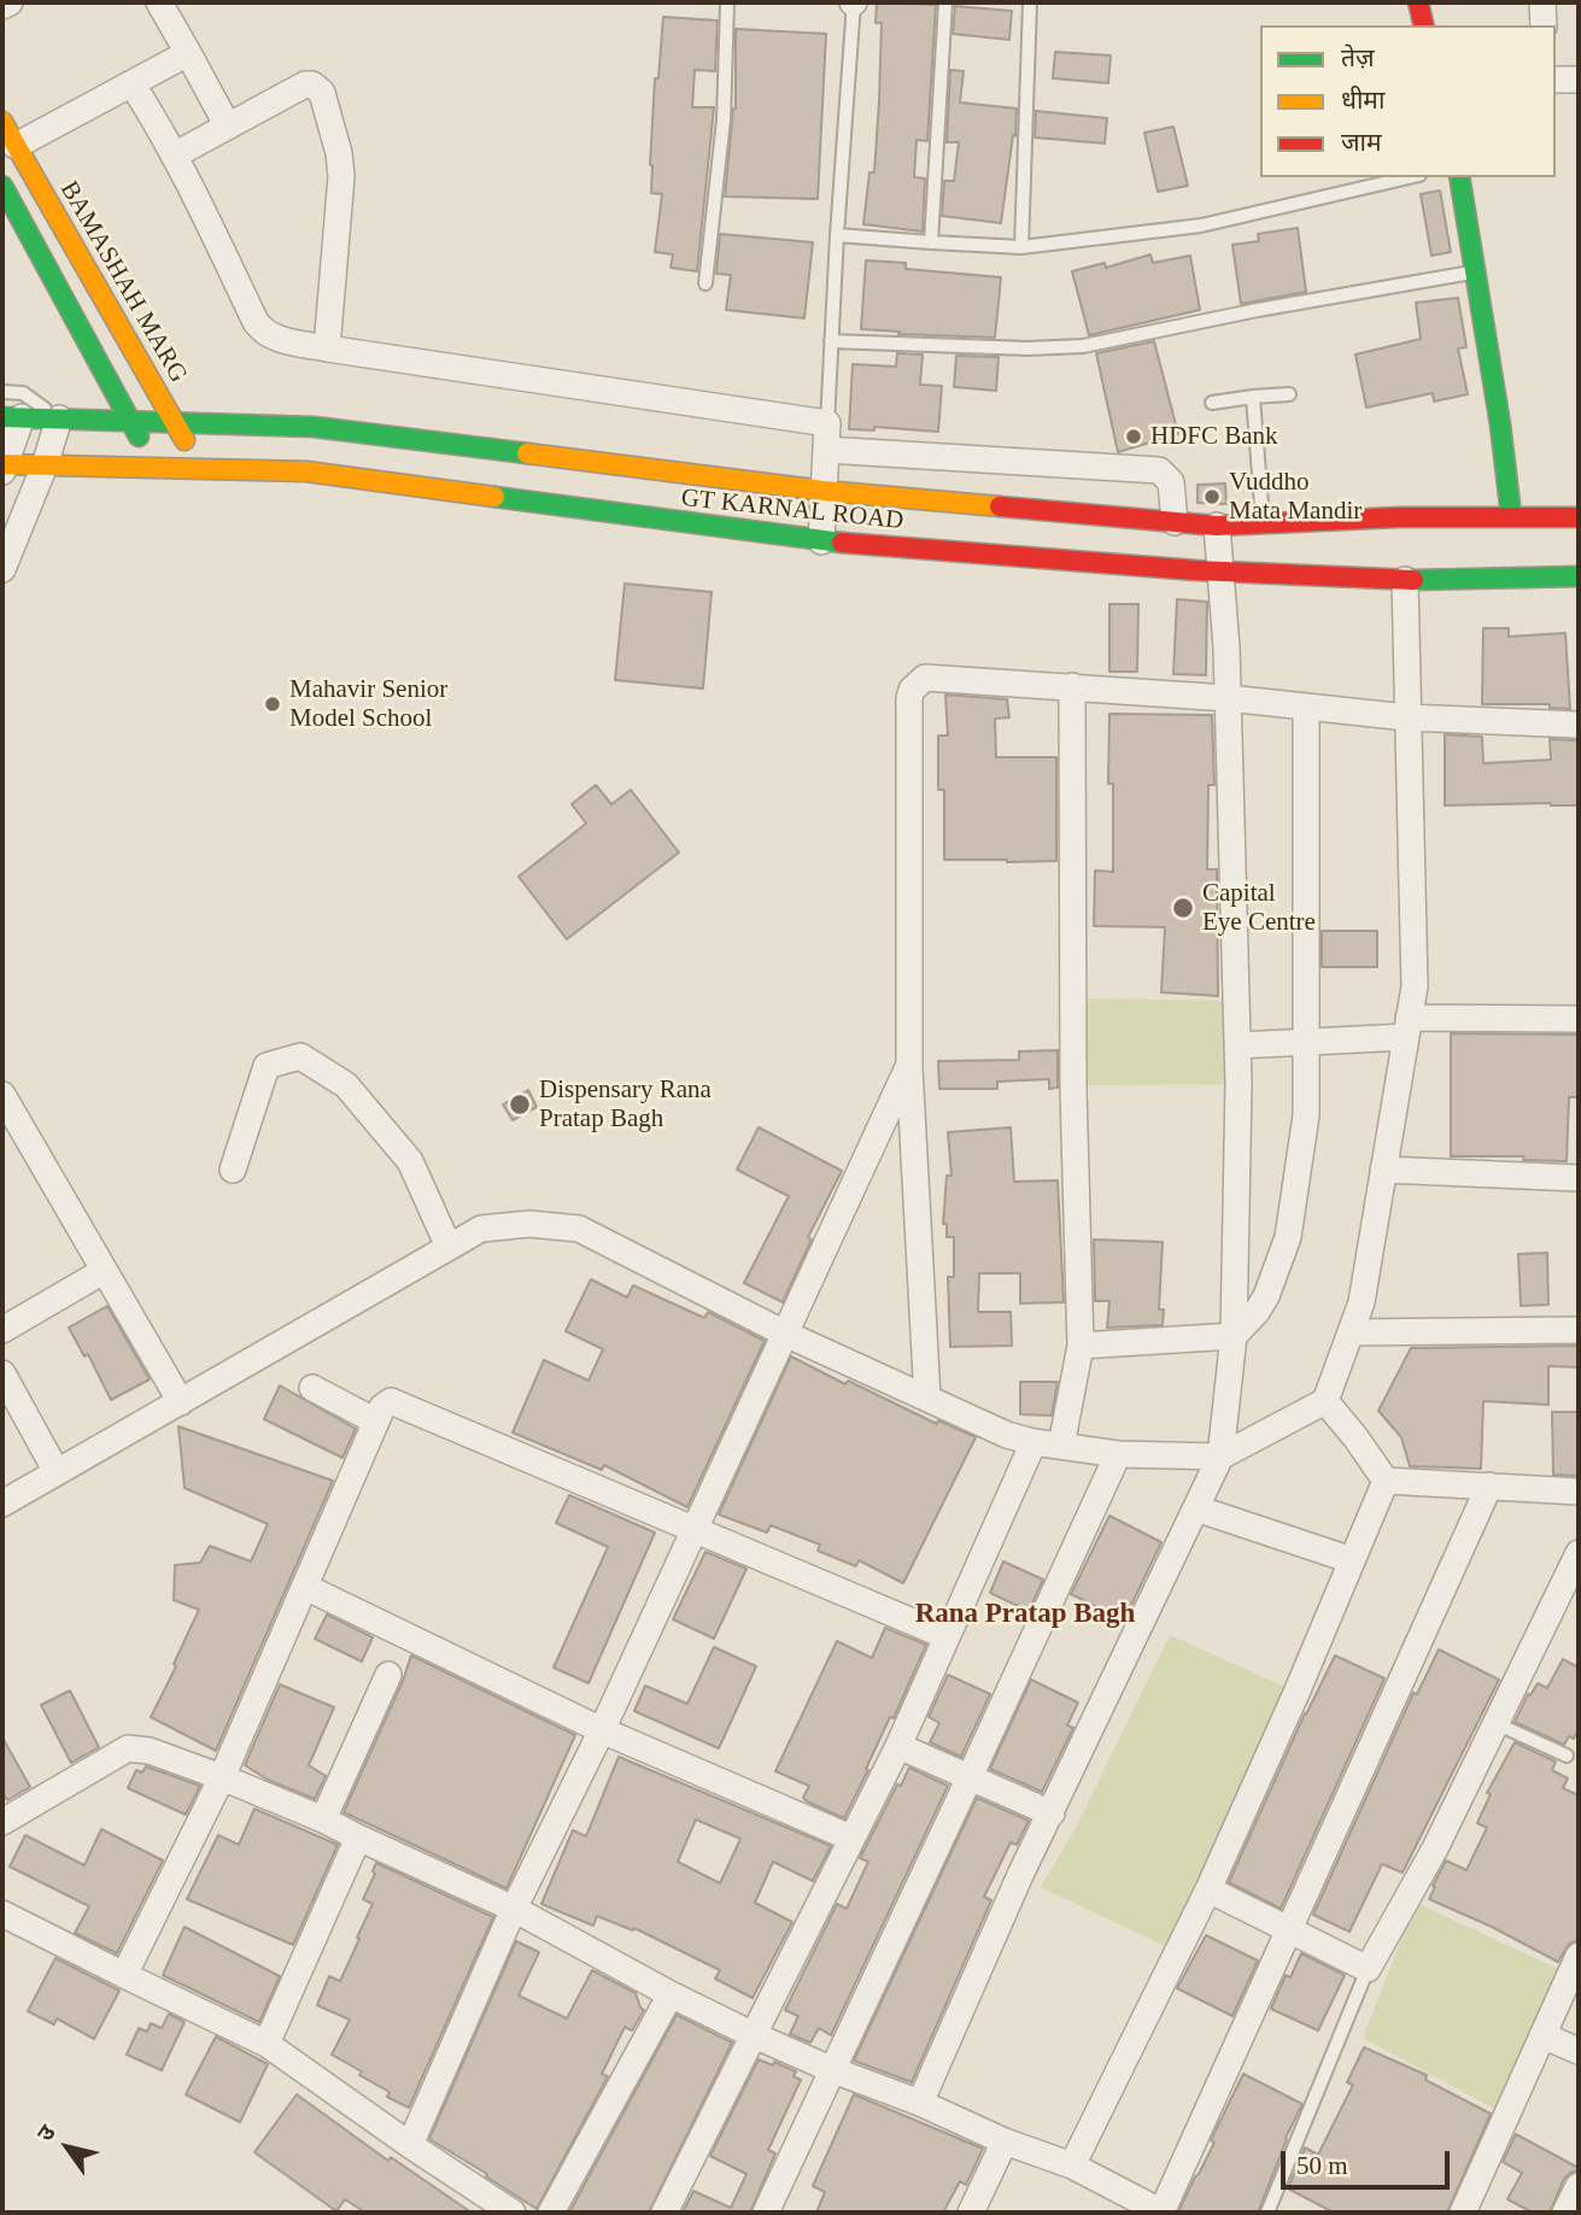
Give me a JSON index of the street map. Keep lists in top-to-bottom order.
{
  "streets": {
    "main road": ["BAMASHAH MARG", "GT KARNAL ROAD"]
  },
  "crossings": [
    ["BAMASHAH MARG", "GT KARNAL ROAD"]
  ],
  "districts": ["Rana Pratap Bagh"],
  "places": [
    "HDFC Bank",
    "Vuddho Mata Mandir",
    "Mahavir Senior Model School",
    "Capital Eye Centre",
    "Dispensary Rana Pratap Bagh"
  ],
  "legend": ["तेज़", "धीमा", "जाम"],
  "scale_bar": "50 m",
  "north": "top left"
}
